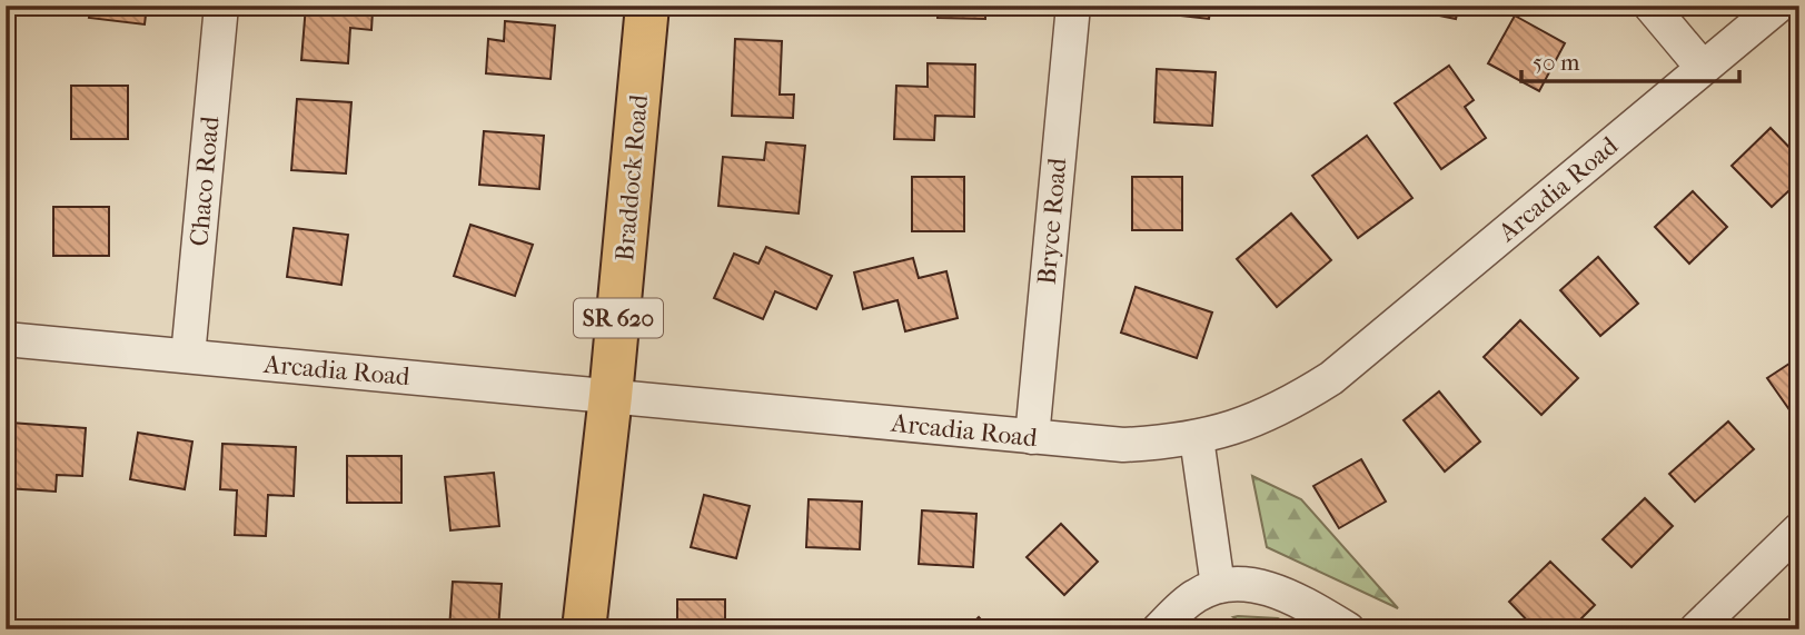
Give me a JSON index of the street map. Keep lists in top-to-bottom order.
{
  "streets": {
    "main road": ["Braddock Road", "SR 620"],
    "street": ["Chaco Road", "Arcadia Road", "Bryce Road"]
  },
  "crossings": [
    ["Braddock Road", "Arcadia Road"],
    ["Chaco Road", "Arcadia Road"],
    ["Arcadia Road", "Bryce Road"]
  ],
  "scale_bar": "50 m"
}
